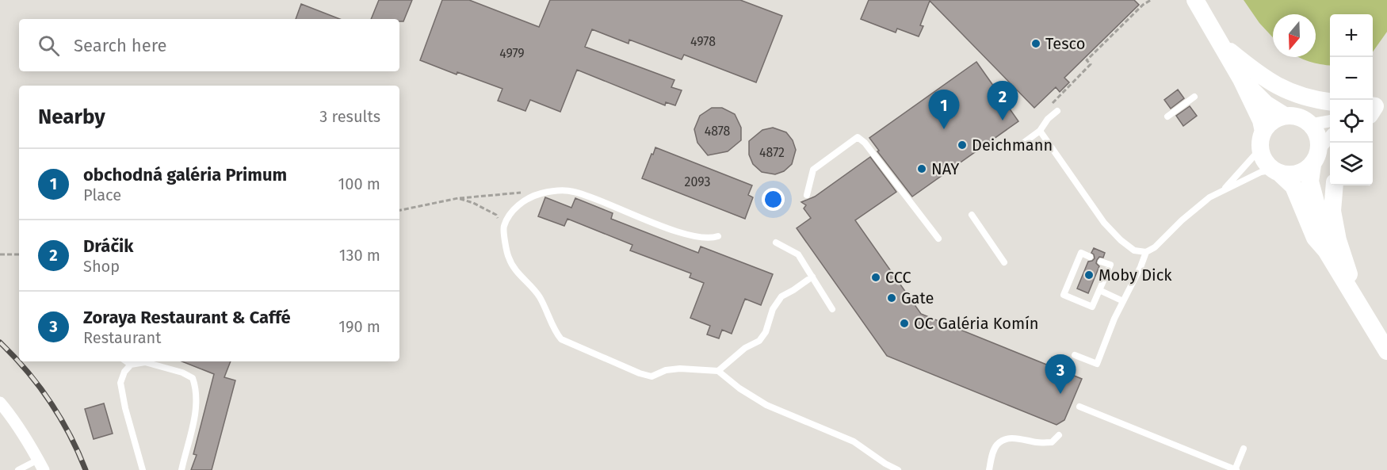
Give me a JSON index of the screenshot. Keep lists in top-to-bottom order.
{
  "places": [
    "Tesco",
    "Deichmann",
    "NAY",
    "Moby Dick",
    "CCC",
    "Gate",
    "OC Galéria Komín"
  ],
  "house_numbers": [
    "4978",
    "4979",
    "4878",
    "4872",
    "2093"
  ],
  "north": "bottom",
  "page": {
    "map_buttons": ["+", "−"],
    "search": "Search here",
    "pins": ["2", "1", "3"],
    "heading": ["Nearby", "3 results"],
    "list": [
      {
        "mark": "1",
        "name": "obchodná galéria Primum",
        "note": "Place",
        "value": "100 m"
      },
      {
        "mark": "2",
        "name": "Dráčik",
        "note": "Shop",
        "value": "130 m"
      },
      {
        "mark": "3",
        "name": "Zoraya Restaurant & Caffé",
        "note": "Restaurant",
        "value": "190 m"
      }
    ]
  }
}
